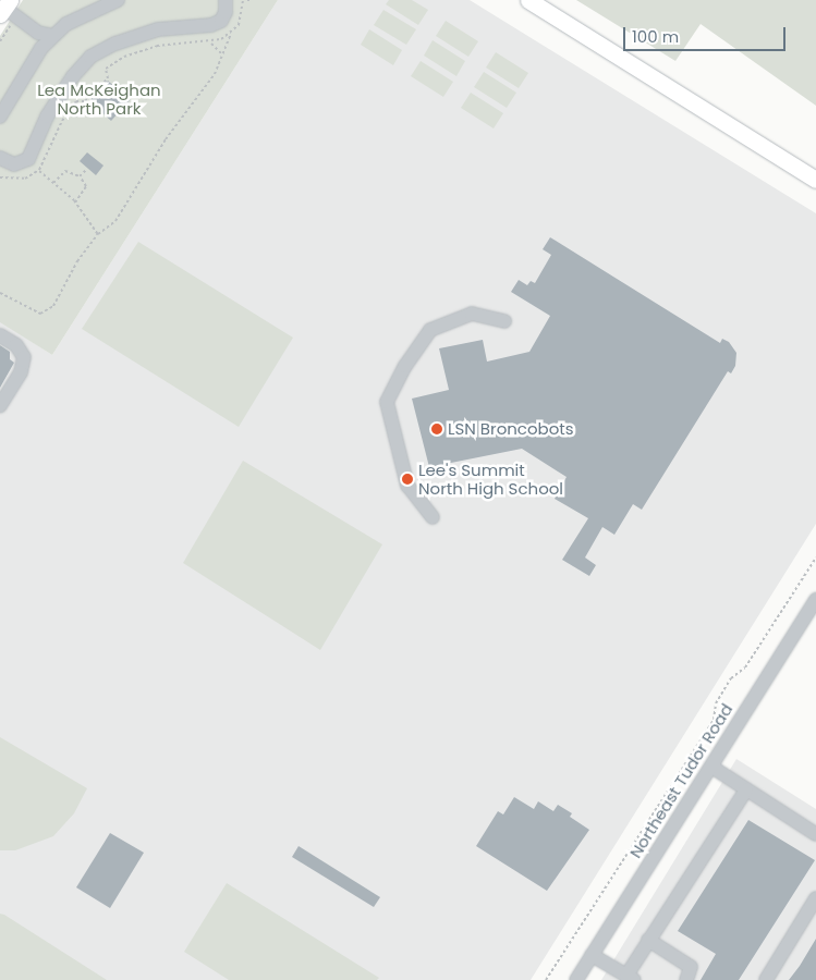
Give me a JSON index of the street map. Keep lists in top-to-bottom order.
{
  "streets": {
    "street": ["Northeast Tudor Road"]
  },
  "parks": ["Lea McKeighan North Park"],
  "places": ["LSN Broncobots", "Lee's Summit North High School"],
  "scale_bar": "100 m"
}
